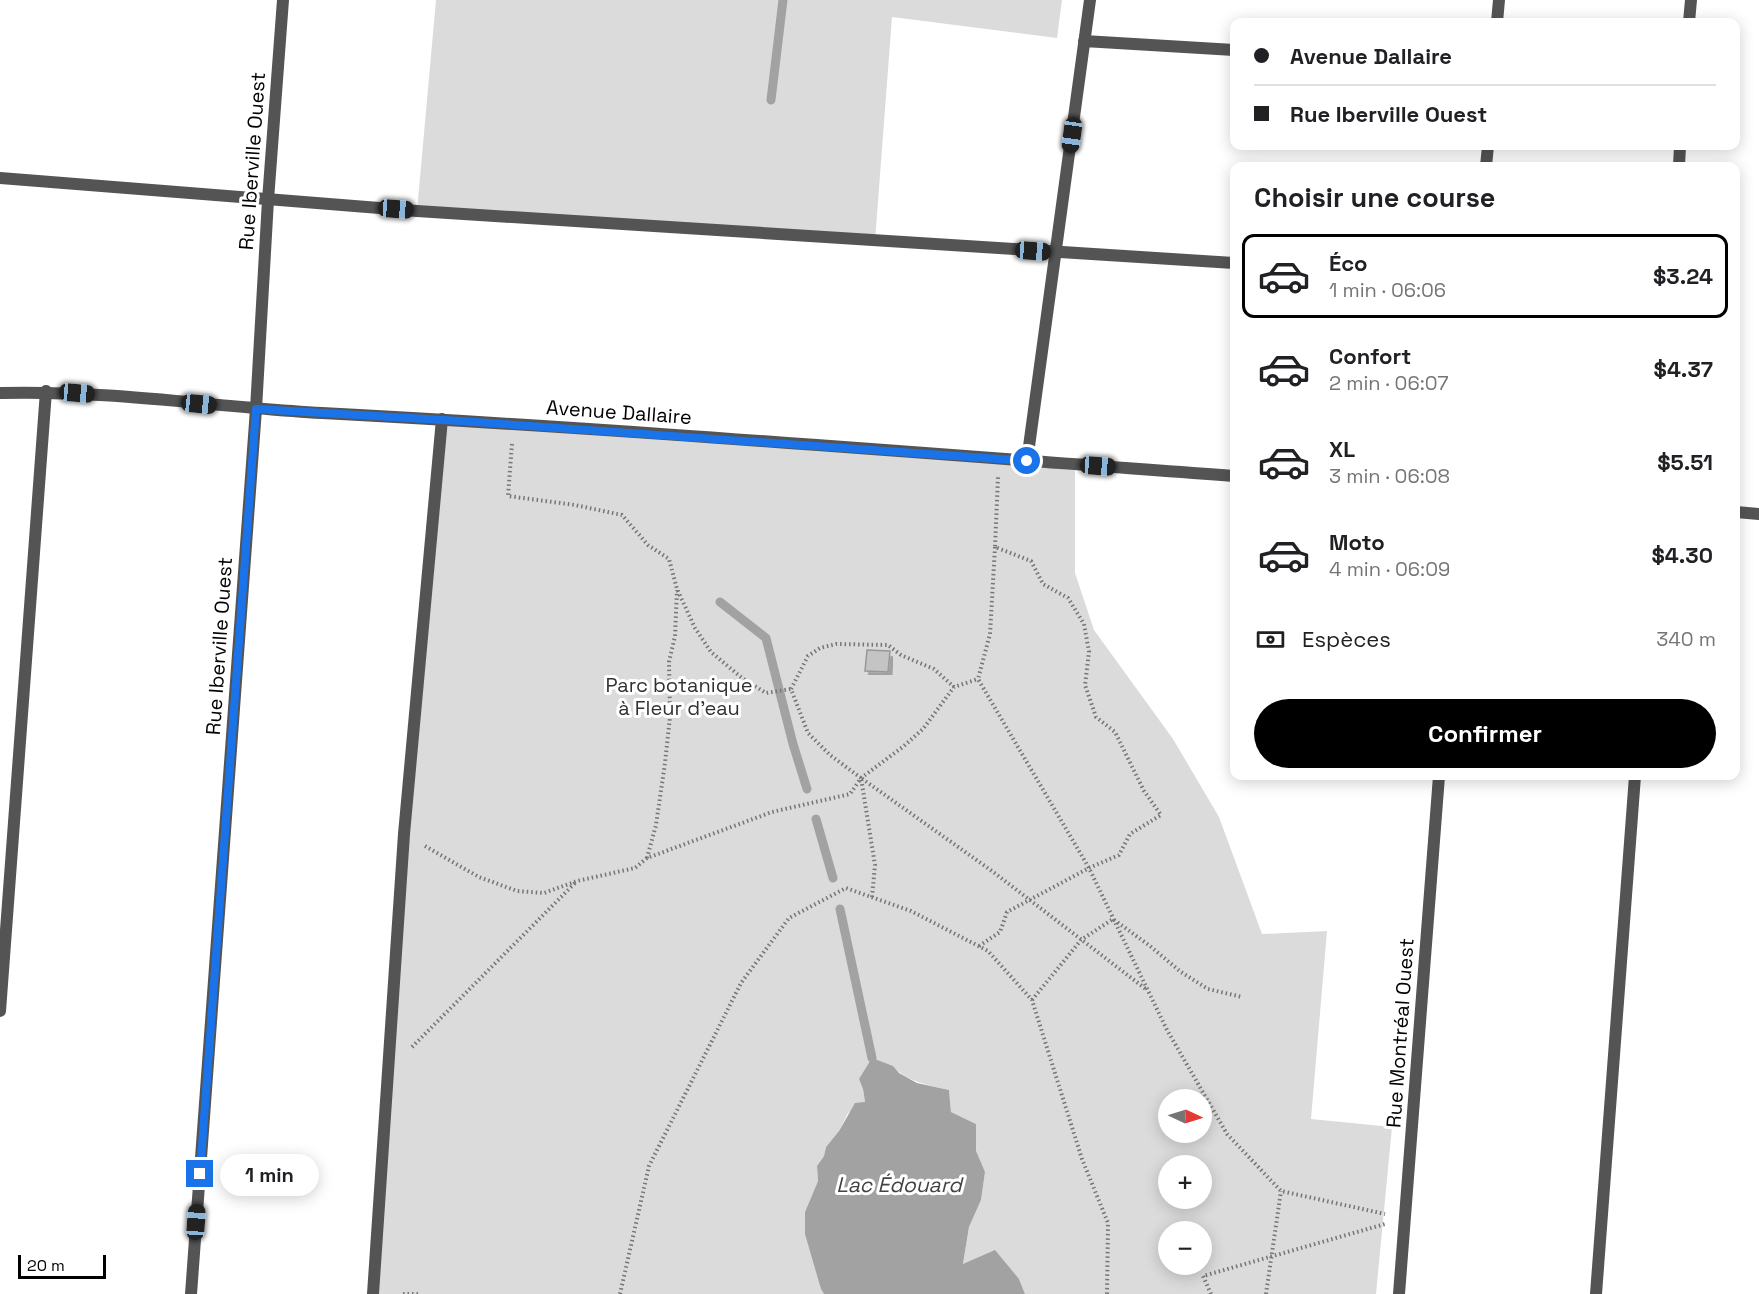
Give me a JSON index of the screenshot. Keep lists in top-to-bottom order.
{
  "streets": {
    "street": ["Rue Iberville Ouest", "Avenue Dallaire", "Rue Montréal Ouest"]
  },
  "crossings": [
    ["Rue Iberville Ouest", "Avenue Dallaire"]
  ],
  "water": ["Lac Édouard"],
  "parks": ["Parc botanique à Fleur d'eau"],
  "scale_bar": "20 m",
  "north": "right",
  "page": {
    "banner": ["Avenue Dallaire", "Rue Iberville Ouest"],
    "heading": "Choisir une course",
    "list": [
      {
        "name": "Éco",
        "note": "1 min · 06:06",
        "value": "$3.24"
      },
      {
        "name": "Confort",
        "note": "2 min · 06:07",
        "value": "$4.37"
      },
      {
        "name": "XL",
        "note": "3 min · 06:08",
        "value": "$5.51"
      },
      {
        "name": "Moto",
        "note": "4 min · 06:09",
        "value": "$4.30"
      }
    ],
    "pay": ["Espèces", "340 m"],
    "buttons": "Confirmer",
    "map_buttons": ["+", "−"],
    "bubble": "1 min",
    "scale": "20 m"
  }
}
